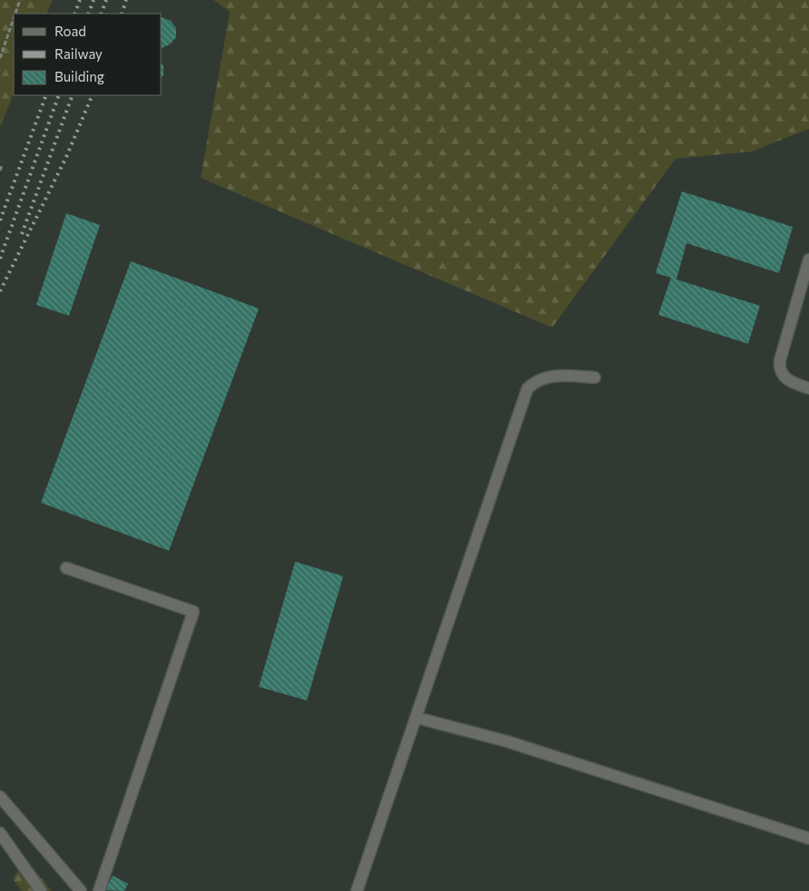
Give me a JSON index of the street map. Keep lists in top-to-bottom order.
{
  "legend": ["Road", "Railway", "Building"]
}
